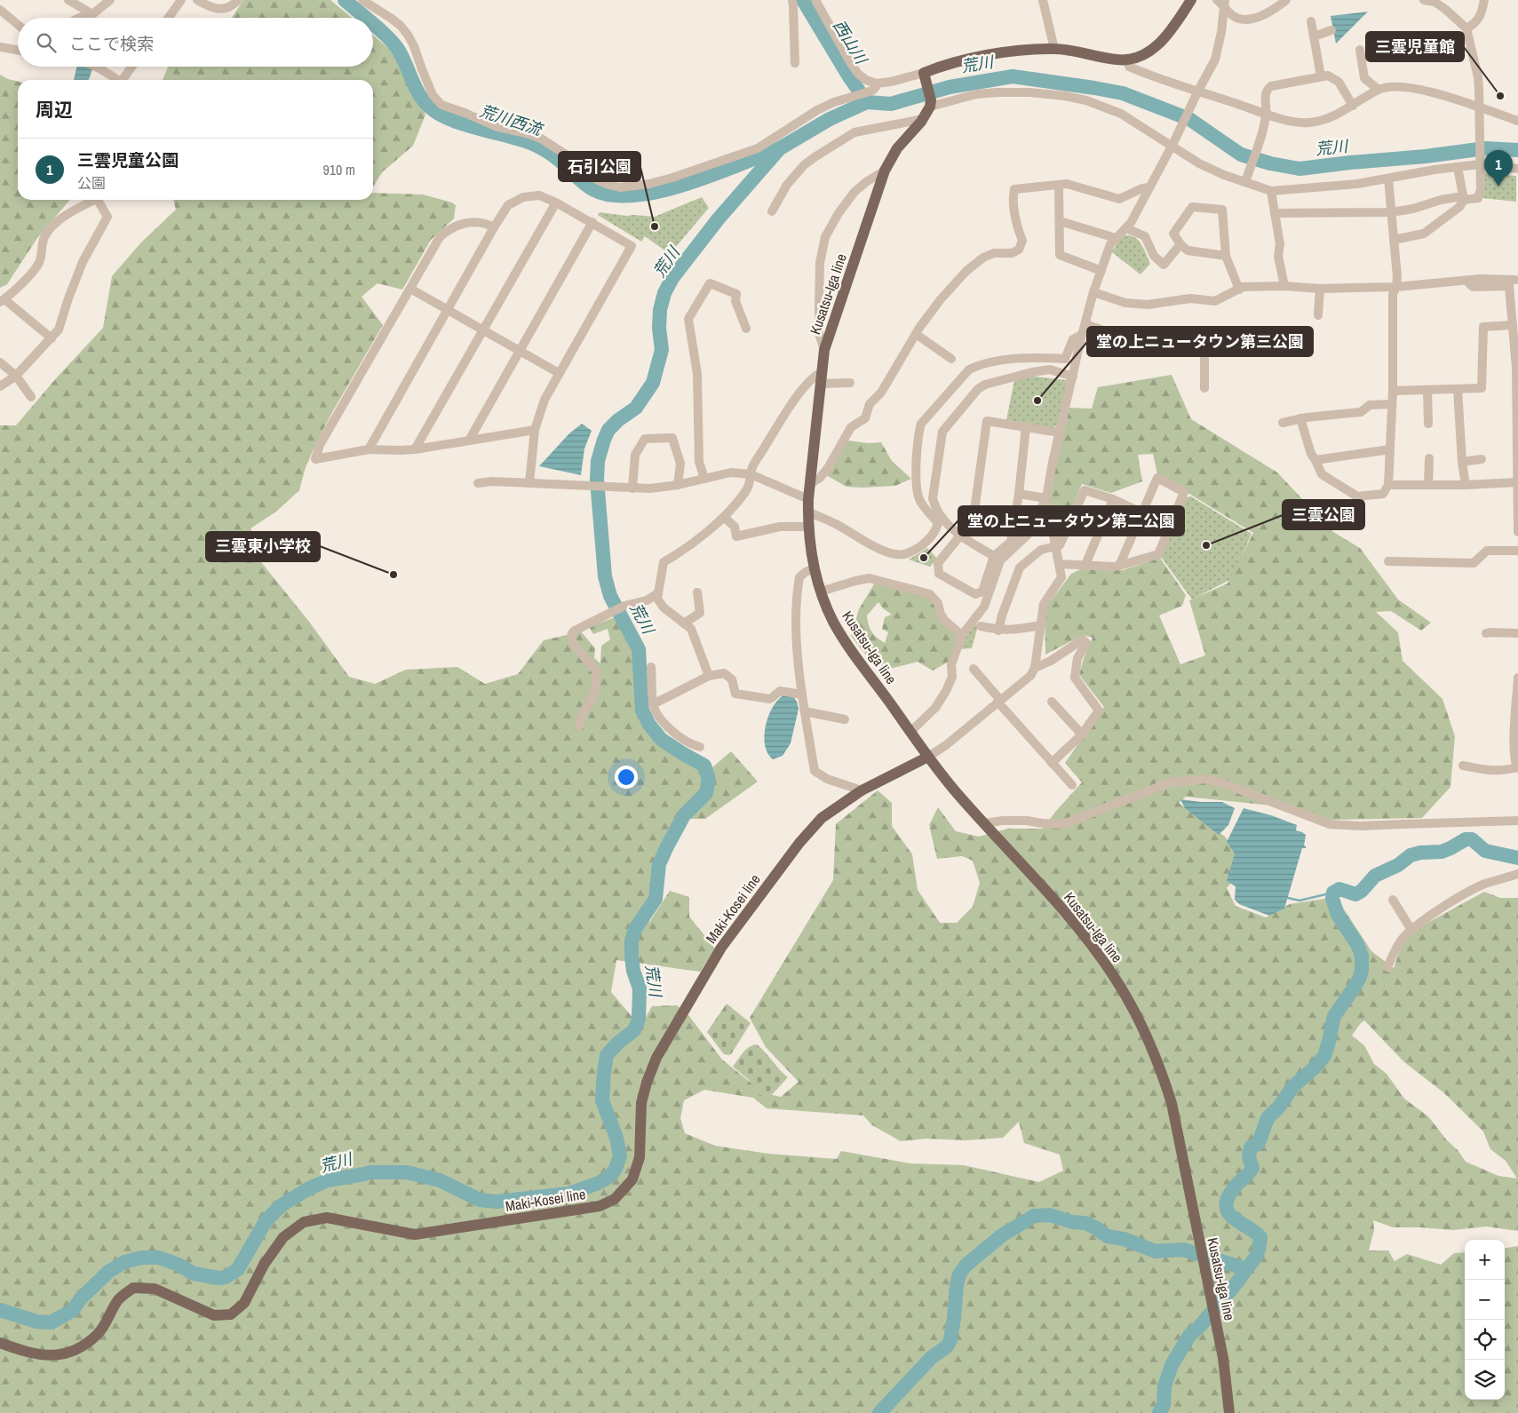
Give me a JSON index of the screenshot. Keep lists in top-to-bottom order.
{
  "streets": {
    "main road": ["Kusatsu-Iga line", "Maki-Kosei line"]
  },
  "crossings": [
    ["Kusatsu-Iga line", "Maki-Kosei line"]
  ],
  "water": ["西山川", "荒川", "荒川西流"],
  "places": [
    "三雲児童館",
    "石引公園",
    "堂の上ニュータウン第三公園",
    "三雲公園",
    "堂の上ニュータウン第二公園",
    "三雲東小学校"
  ],
  "page": {
    "search": "ここで検索",
    "heading": "周辺",
    "list": [
      {
        "mark": "1",
        "name": "三雲児童公園",
        "note": "公園",
        "value": "910 m"
      }
    ],
    "pins": "1",
    "map_buttons": ["+", "−"]
  }
}
